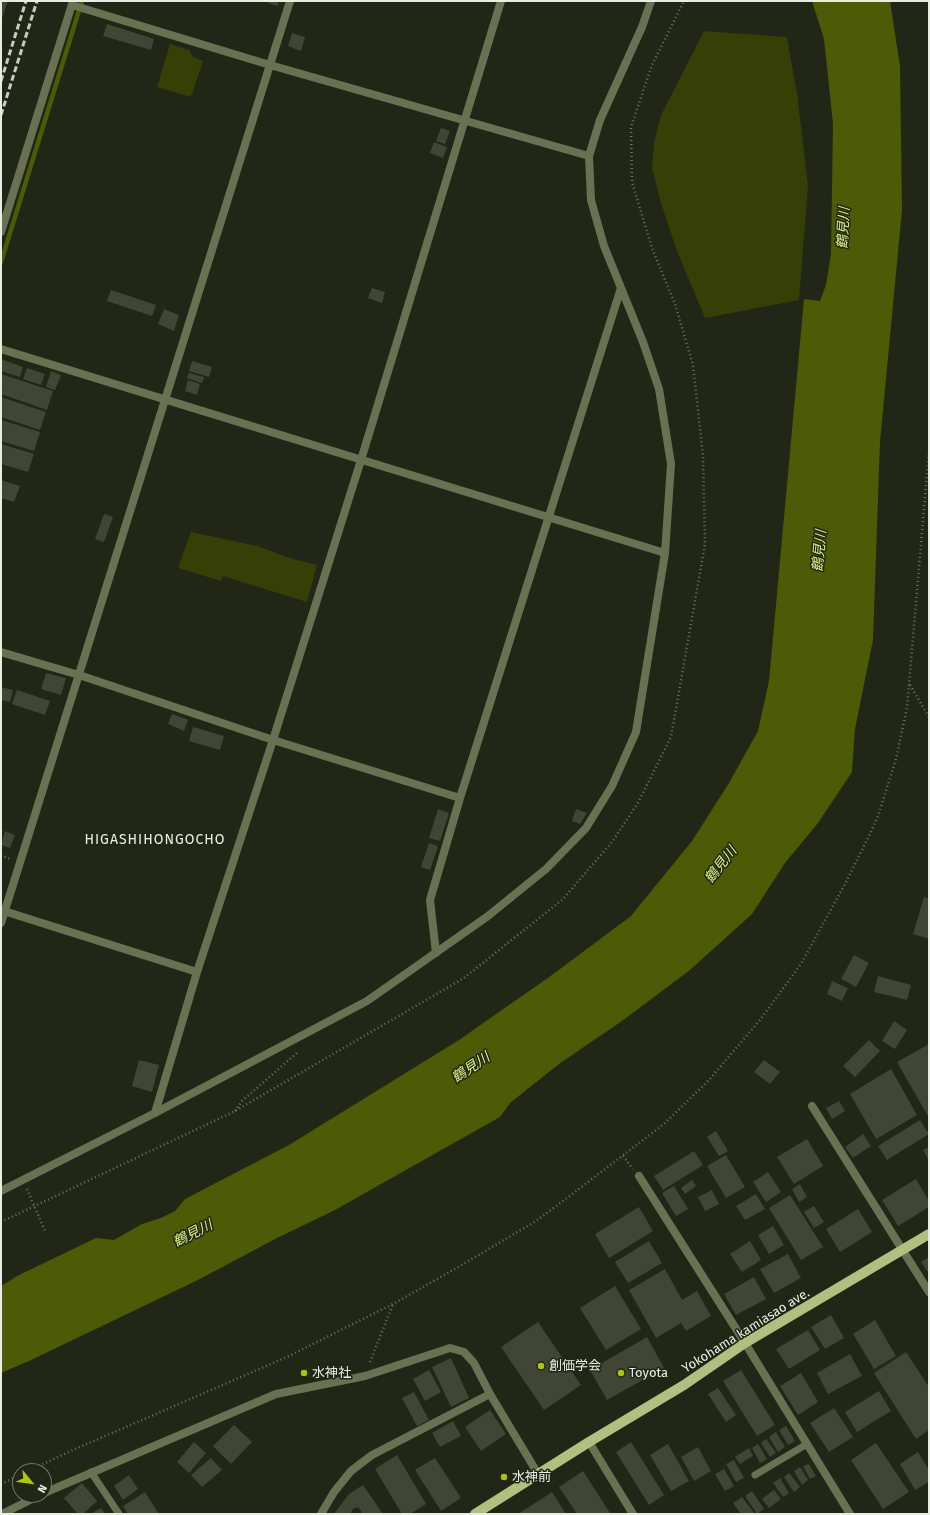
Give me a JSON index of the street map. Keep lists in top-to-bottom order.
{
  "streets": {
    "main road": ["Yokohama kamiasao ave."]
  },
  "districts": ["HIGASHIHONGOCHO"],
  "water": ["鶴見川"],
  "places": [
    "創価学会",
    "水神社",
    "Toyota",
    "水神前"
  ],
  "north": "bottom right"
}
